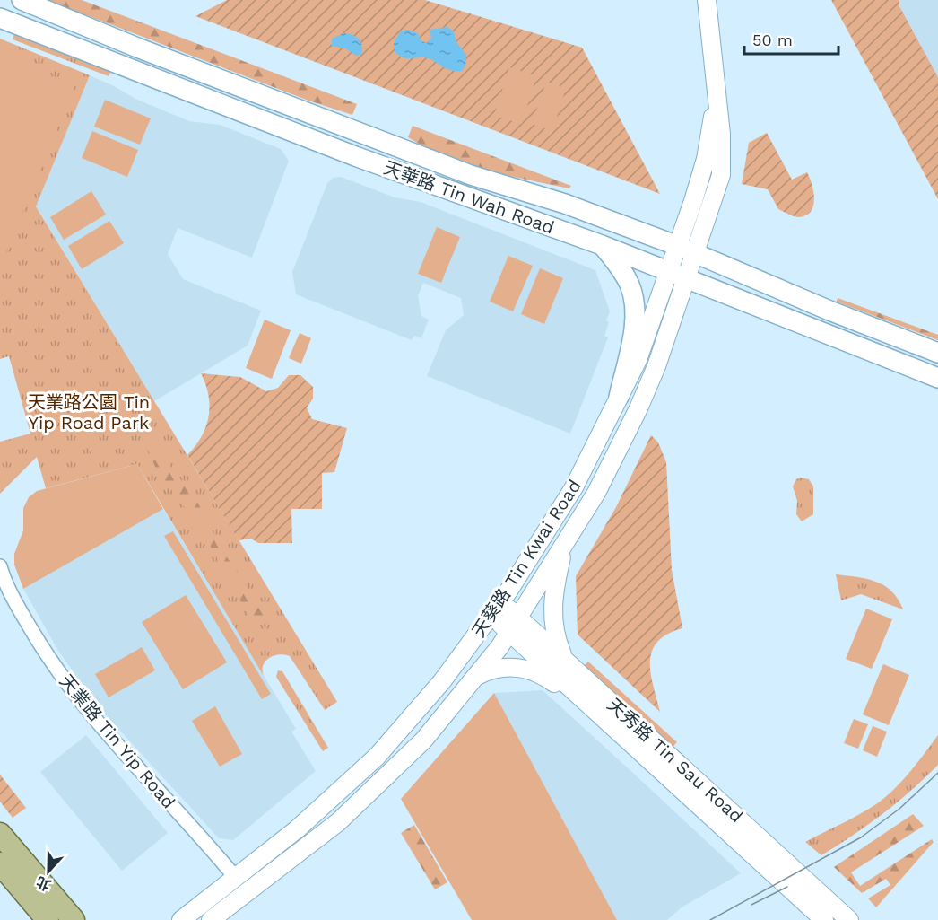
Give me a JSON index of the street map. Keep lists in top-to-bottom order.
{
  "streets": {
    "main road": ["天華路 Tin Wah Road"],
    "street": ["天葵路 Tin Kwai Road", "天業路 Tin Yip Road", "天秀路 Tin Sau Road"]
  },
  "crossings": [
    ["天華路 Tin Wah Road", "天葵路 Tin Kwai Road"],
    ["天葵路 Tin Kwai Road", "天業路 Tin Yip Road"],
    ["天葵路 Tin Kwai Road", "天秀路 Tin Sau Road"]
  ],
  "parks": ["天業路公園 Tin Yip Road Park"],
  "scale_bar": "50 m",
  "north": "bottom"
}
